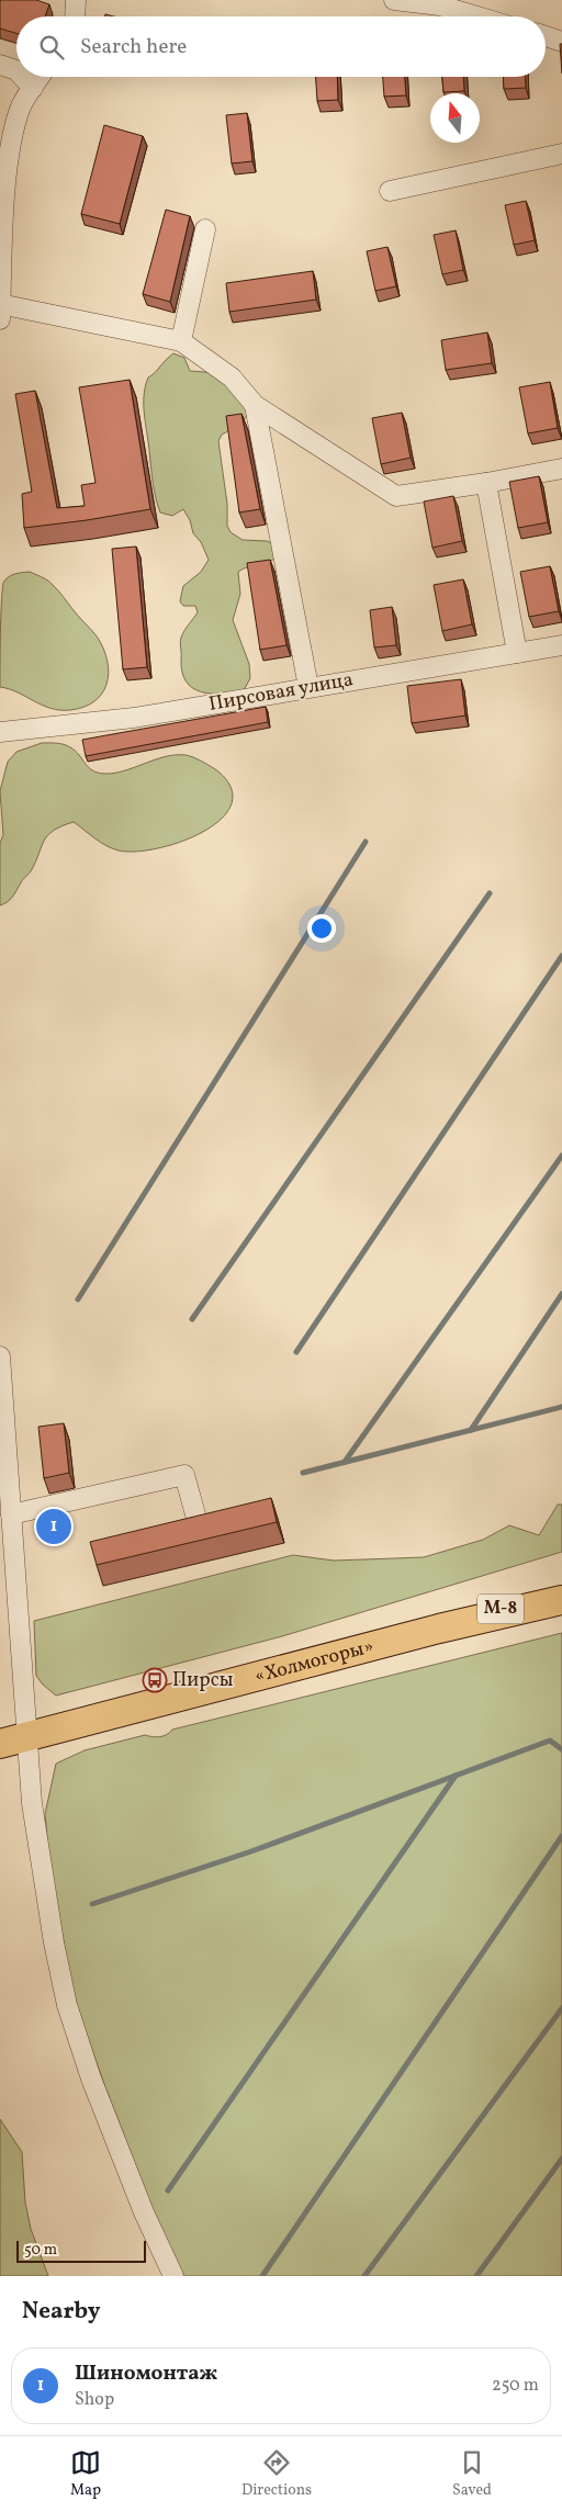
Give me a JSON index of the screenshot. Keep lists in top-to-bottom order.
{
  "streets": {
    "highway": ["М-8", "«Холмогоры»"],
    "street": ["Пирсовая улица"]
  },
  "places": {
    "bus stop": ["Пирсы"]
  },
  "scale_bar": "50 m",
  "north": "top",
  "page": {
    "search": "Search here",
    "pins": "1",
    "scale": "50 m",
    "heading": "Nearby",
    "list": [
      {
        "mark": "1",
        "name": "Шиномонтаж",
        "note": "Shop",
        "value": "250 m"
      }
    ],
    "nav": ["Map", "Directions", "Saved"]
  }
}
